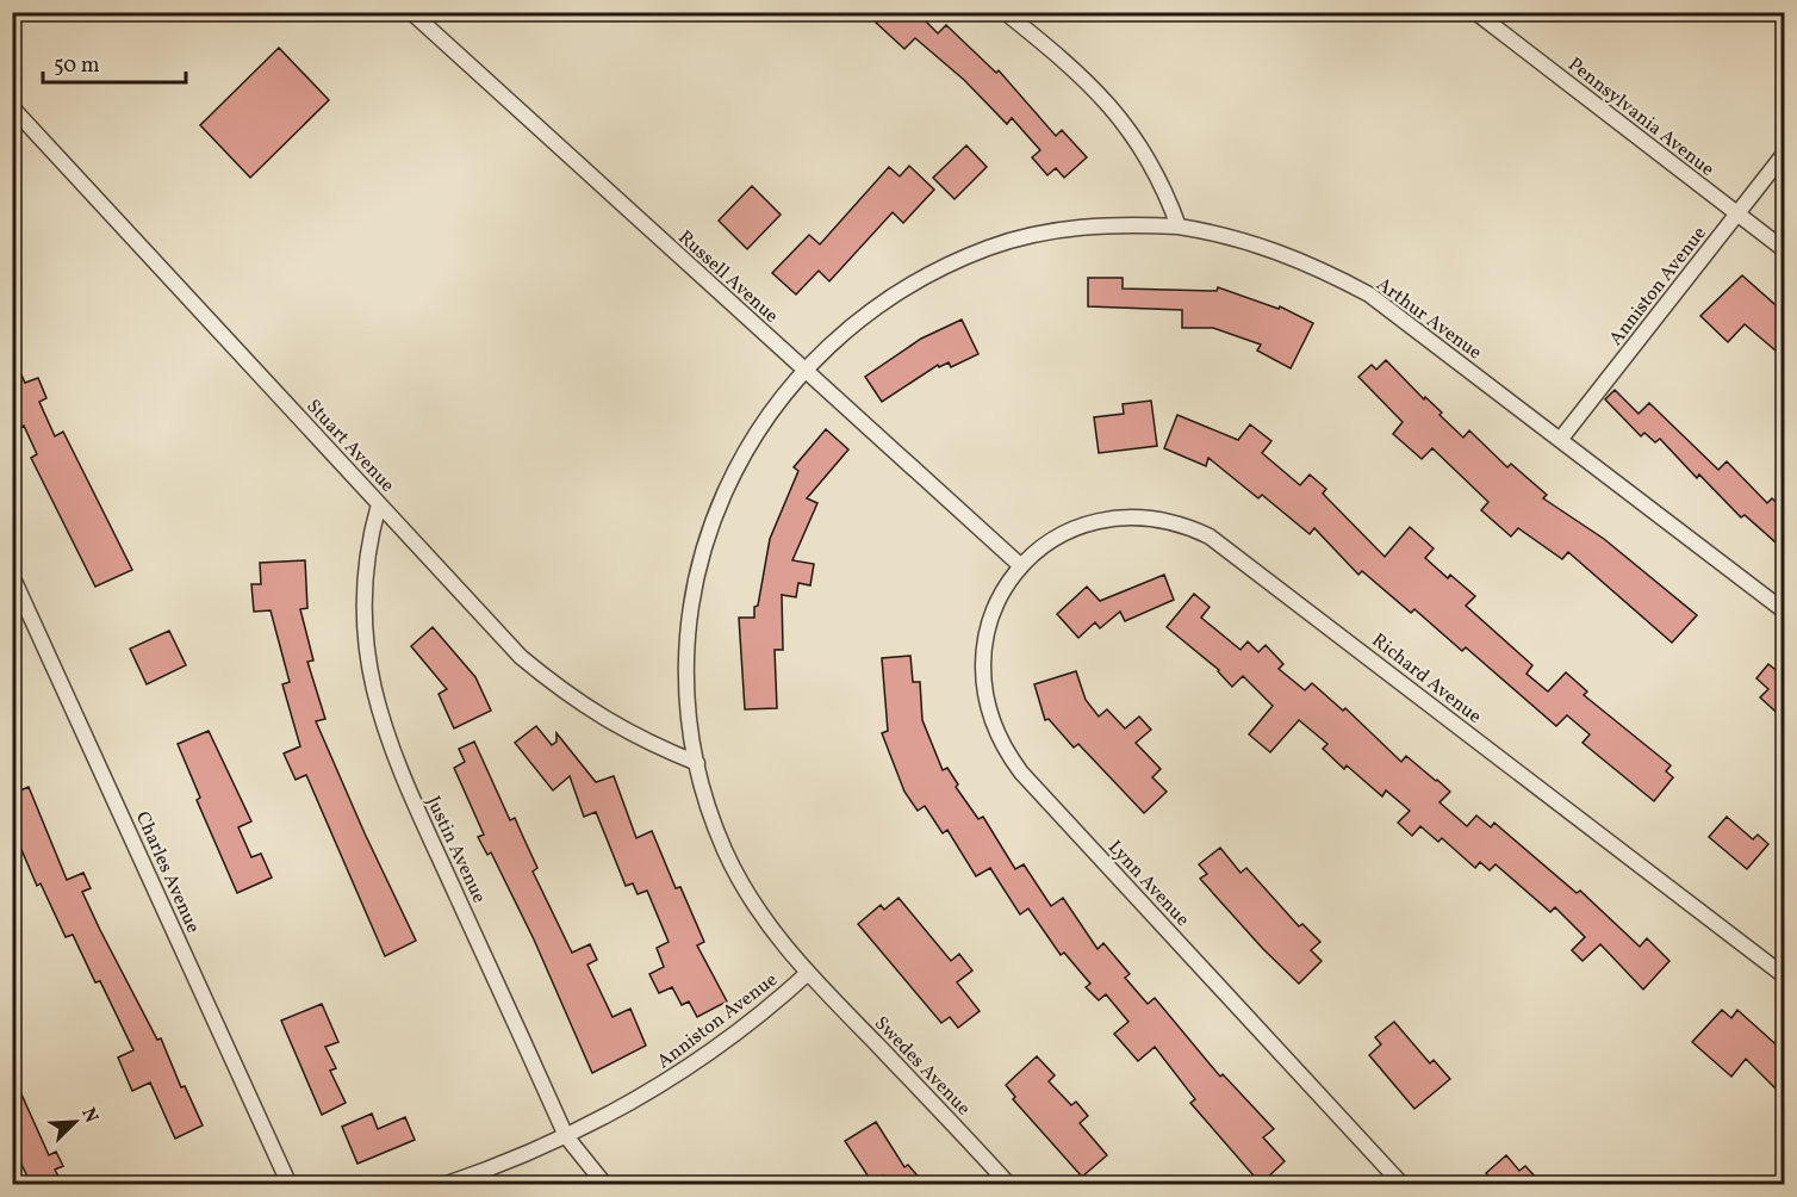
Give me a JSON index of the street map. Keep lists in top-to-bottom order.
{
  "streets": {
    "street": [
      "Pennsylvania Avenue",
      "Russell Avenue",
      "Anniston Avenue",
      "Arthur Avenue",
      "Stuart Avenue",
      "Richard Avenue",
      "Justin Avenue",
      "Charles Avenue",
      "Lynn Avenue",
      "Swedes Avenue"
    ]
  },
  "crossings": [
    ["Pennsylvania Avenue", "Anniston Avenue"],
    ["Russell Avenue", "Anniston Avenue"],
    ["Russell Avenue", "Richard Avenue"],
    ["Russell Avenue", "Lynn Avenue"],
    ["Anniston Avenue", "Arthur Avenue"],
    ["Anniston Avenue", "Stuart Avenue"],
    ["Anniston Avenue", "Justin Avenue"],
    ["Anniston Avenue", "Swedes Avenue"],
    ["Stuart Avenue", "Justin Avenue"],
    ["Richard Avenue", "Lynn Avenue"]
  ],
  "scale_bar": "50 m",
  "north": "top right"
}
